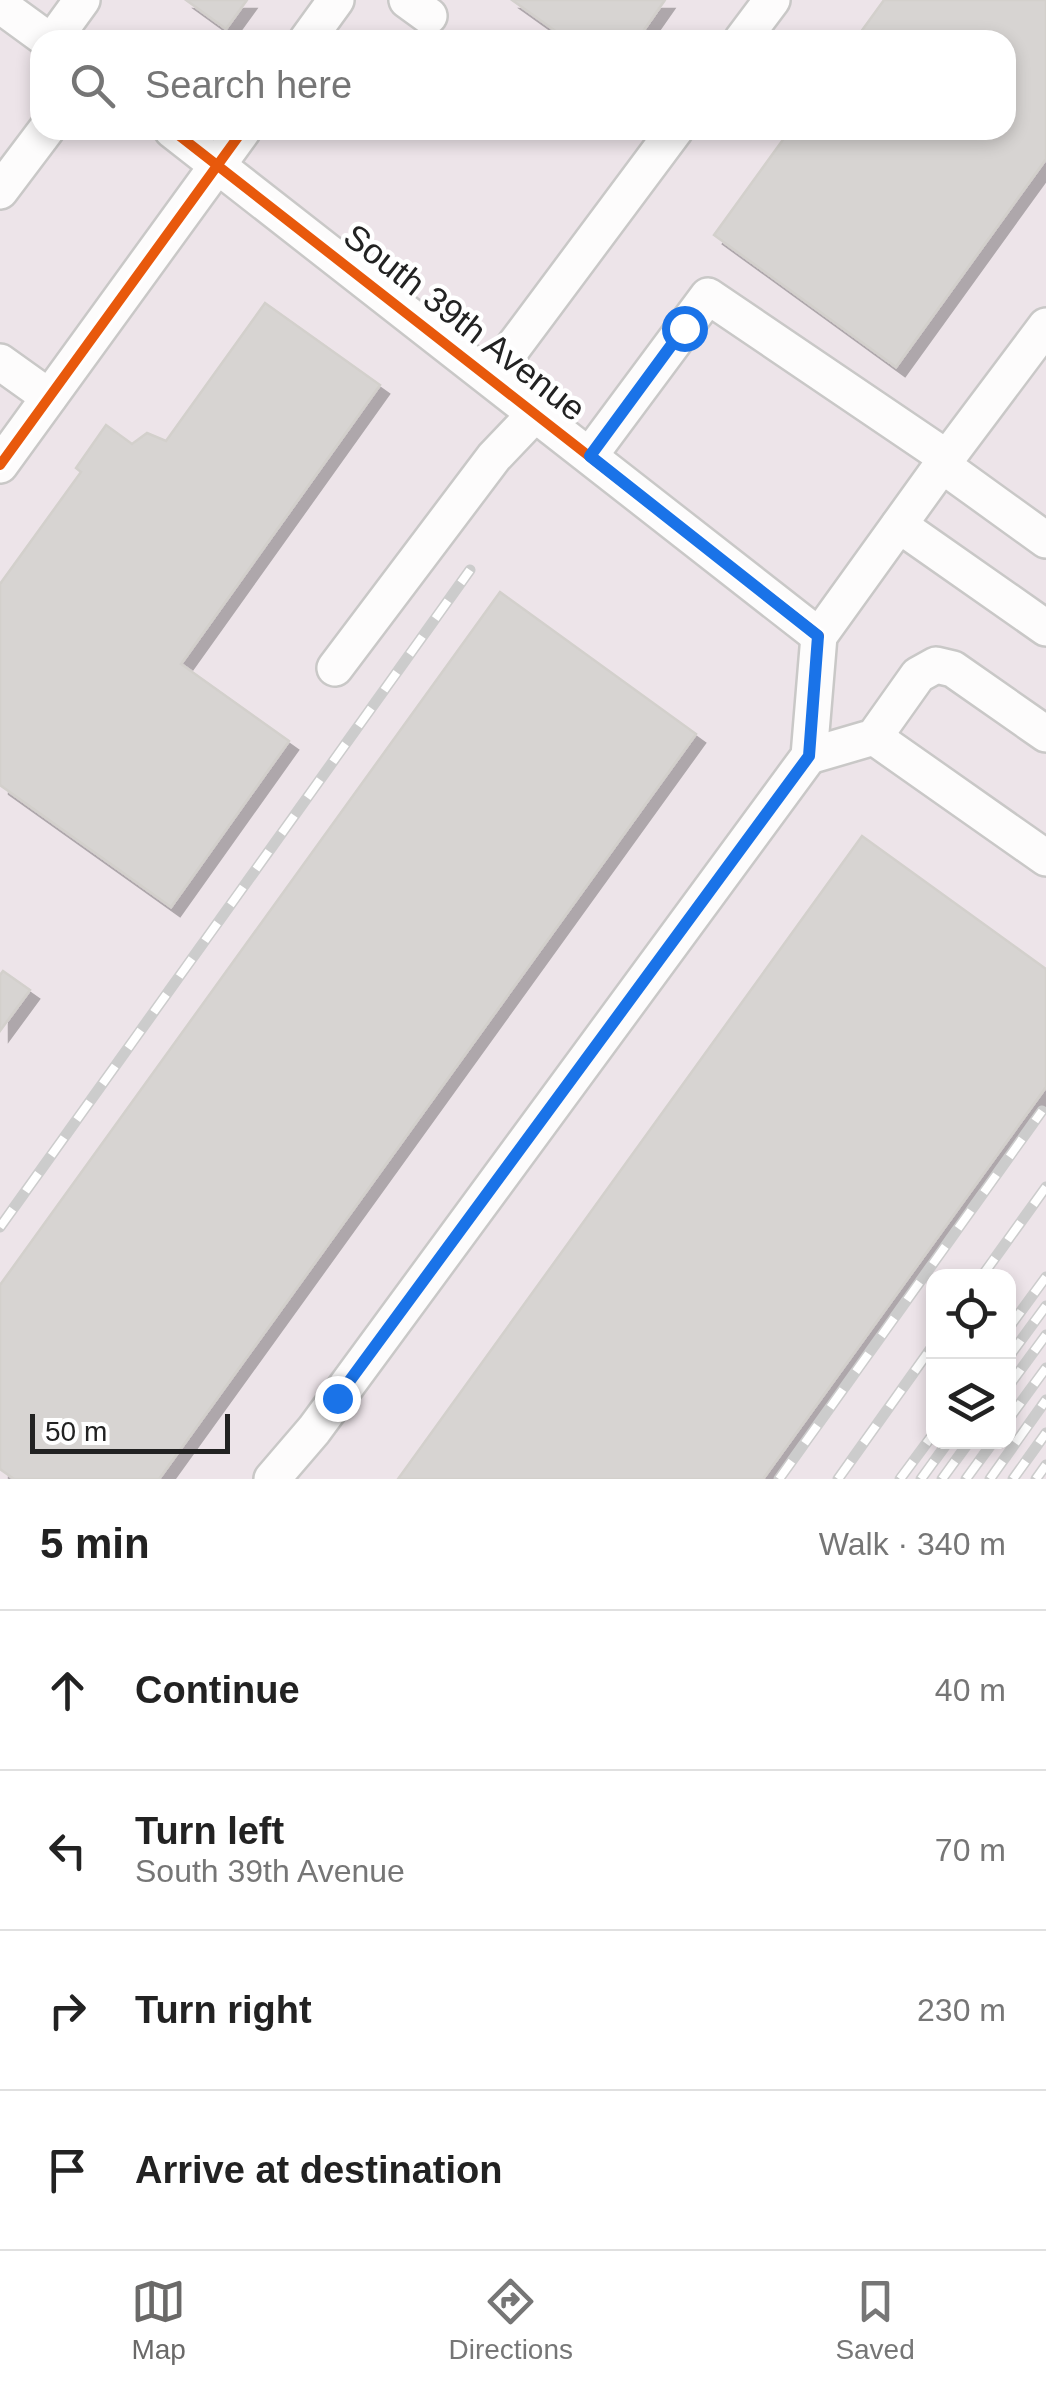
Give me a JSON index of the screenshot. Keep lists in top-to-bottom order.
{
  "streets": {
    "street": ["South 39th Avenue"]
  },
  "scale_bar": "50 m",
  "page": {
    "search": "Search here",
    "scale": "50 m",
    "heading": ["5 min", "Walk · 340 m"],
    "list": [
      ["Continue", "40 m"],
      ["Turn left", "South 39th Avenue", "70 m"],
      ["Turn right", "230 m"],
      "Arrive at destination"
    ],
    "nav": ["Map", "Directions", "Saved"]
  }
}
